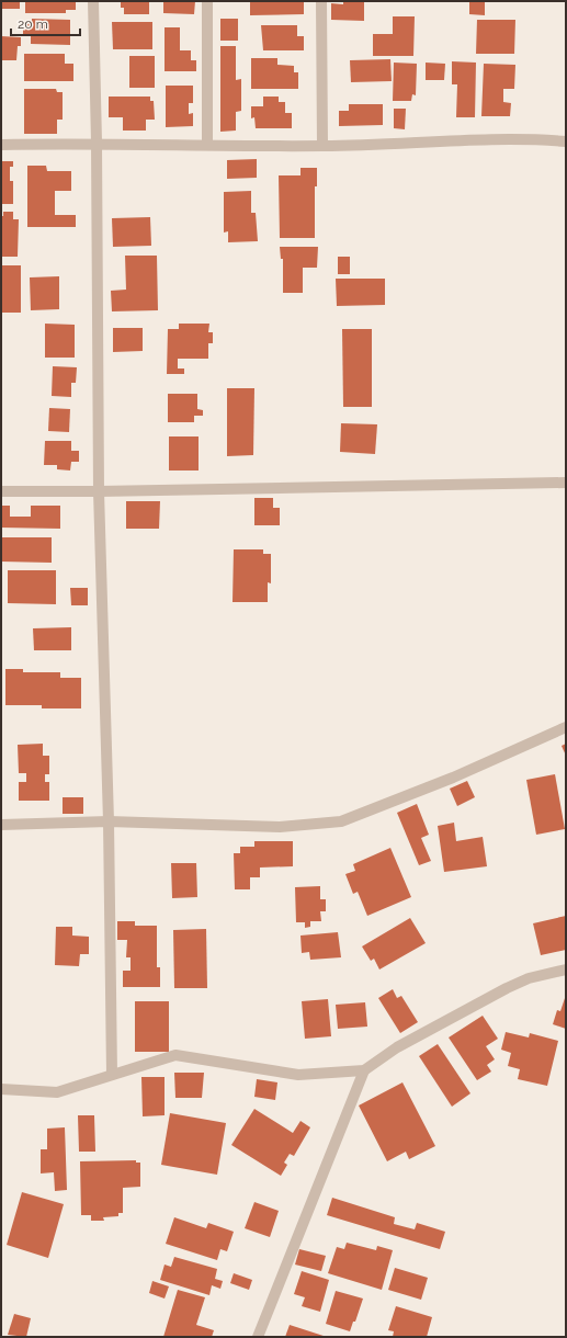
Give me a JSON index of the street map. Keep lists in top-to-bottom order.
{
  "scale_bar": "20 m"
}
